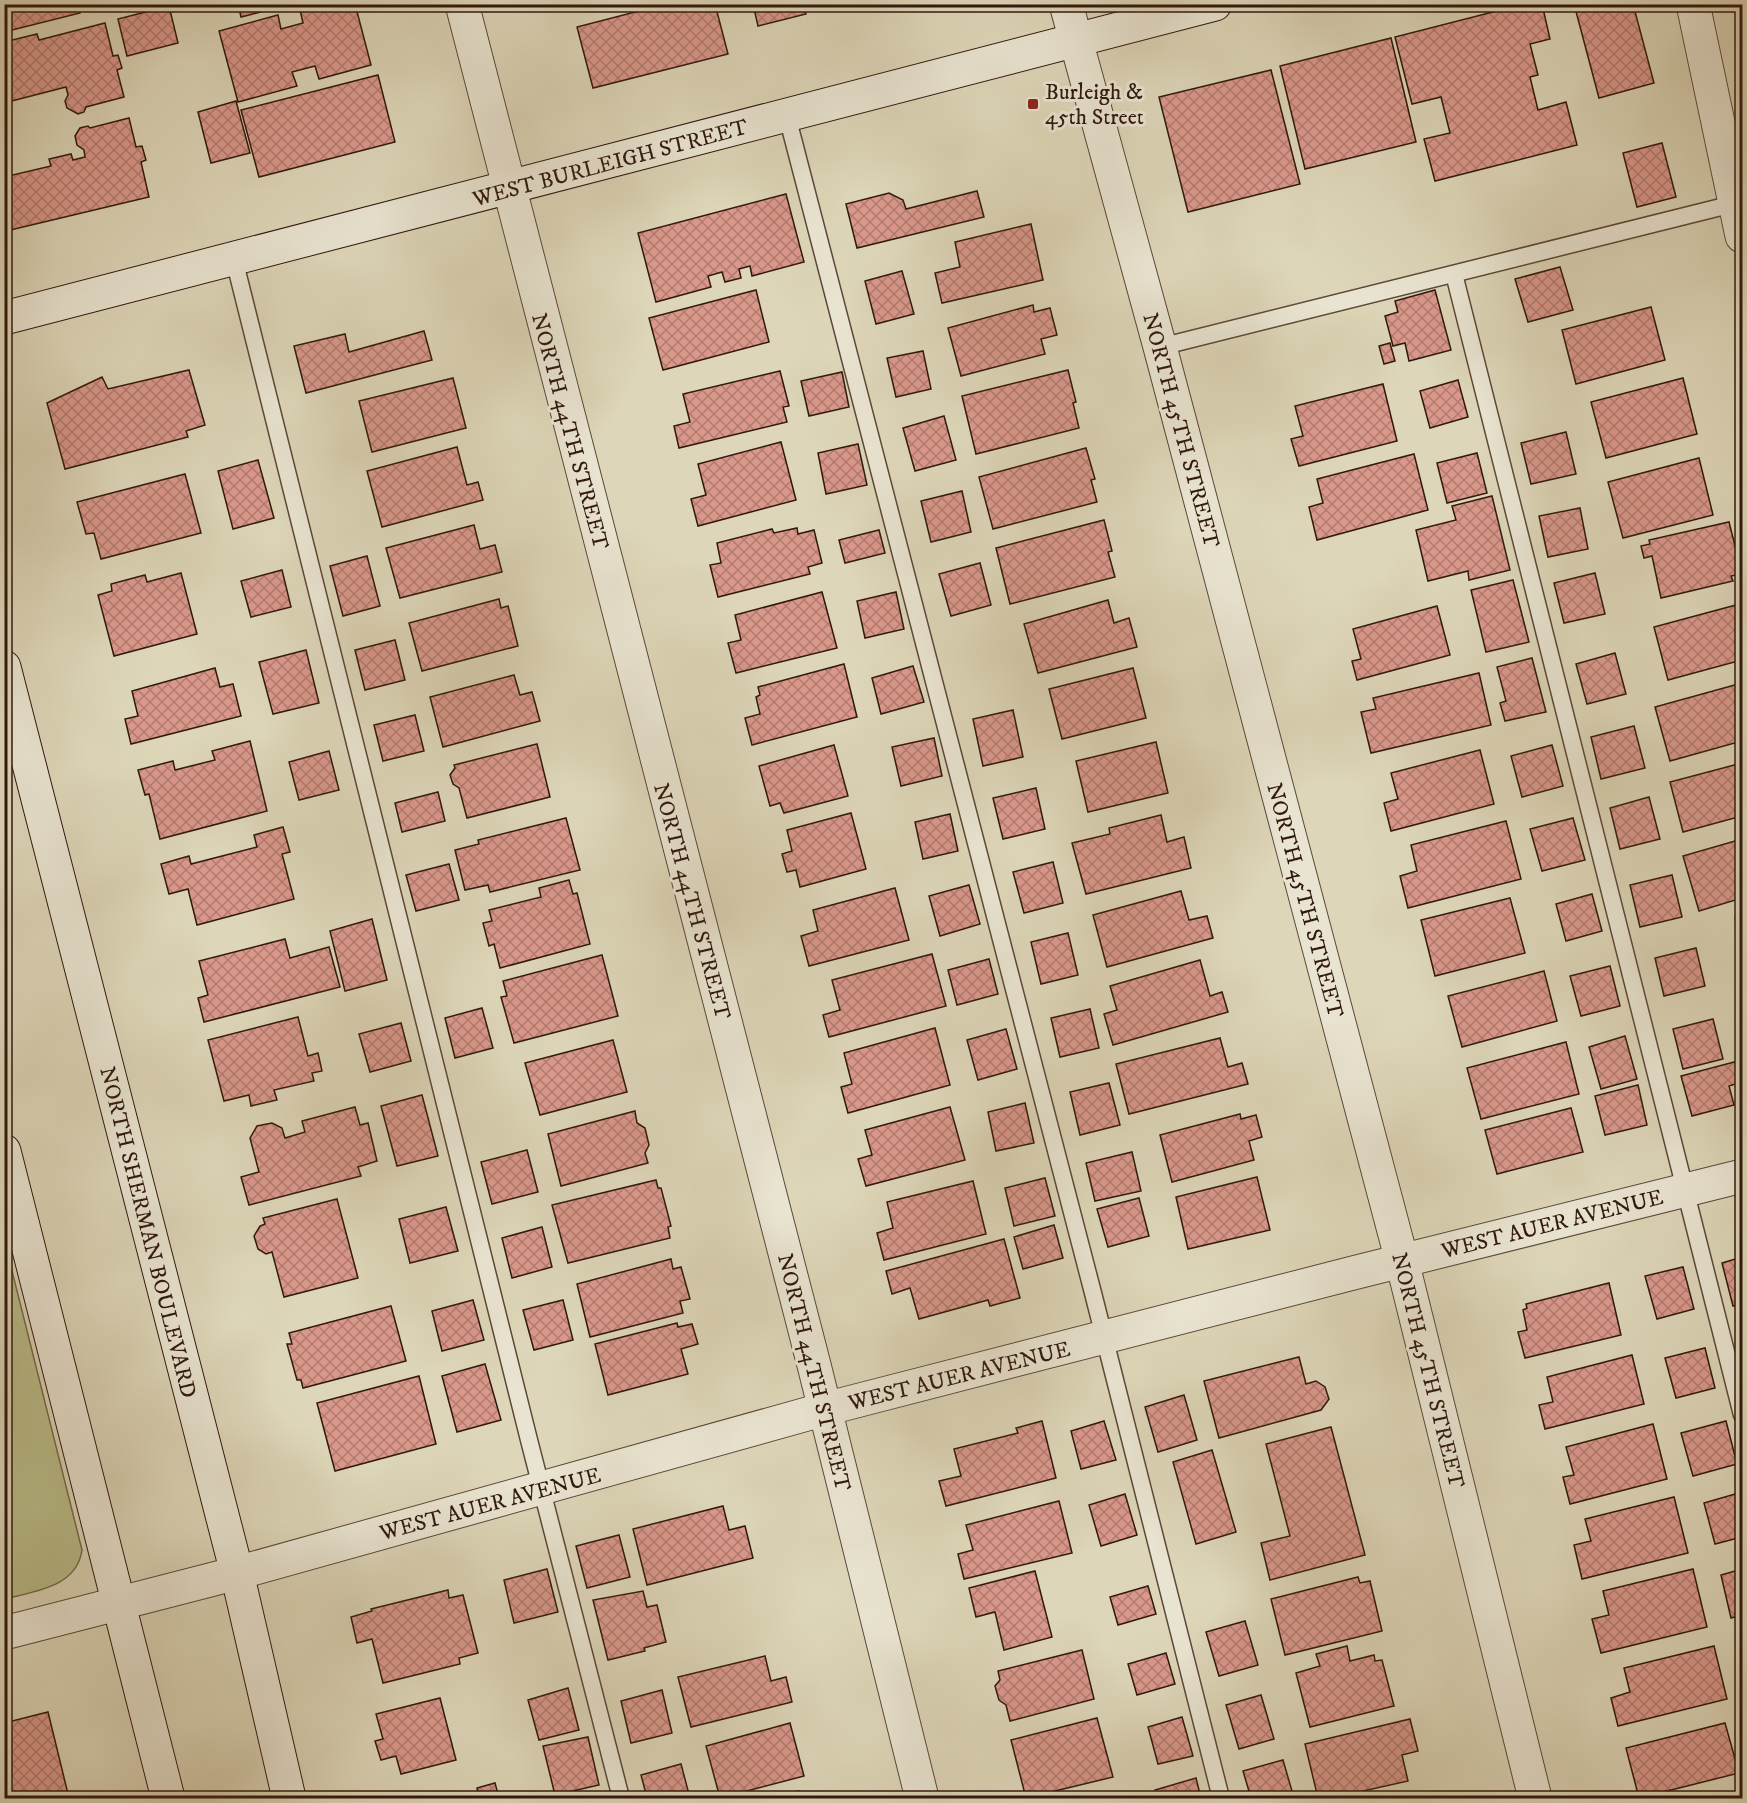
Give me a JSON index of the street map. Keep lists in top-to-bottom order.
{
  "streets": {
    "street": [
      "WEST BURLEIGH STREET",
      "NORTH 45TH STREET",
      "NORTH 44TH STREET",
      "WEST AUER AVENUE",
      "NORTH SHERMAN BOULEVARD"
    ]
  },
  "crossings": [
    ["WEST BURLEIGH STREET", "NORTH 45TH STREET"],
    ["WEST BURLEIGH STREET", "NORTH 44TH STREET"],
    ["NORTH 45TH STREET", "WEST AUER AVENUE"],
    ["NORTH 44TH STREET", "WEST AUER AVENUE"],
    ["WEST AUER AVENUE", "NORTH SHERMAN BOULEVARD"]
  ],
  "places": {
    "transit": ["Burleigh & 45th Street"]
  }
}
